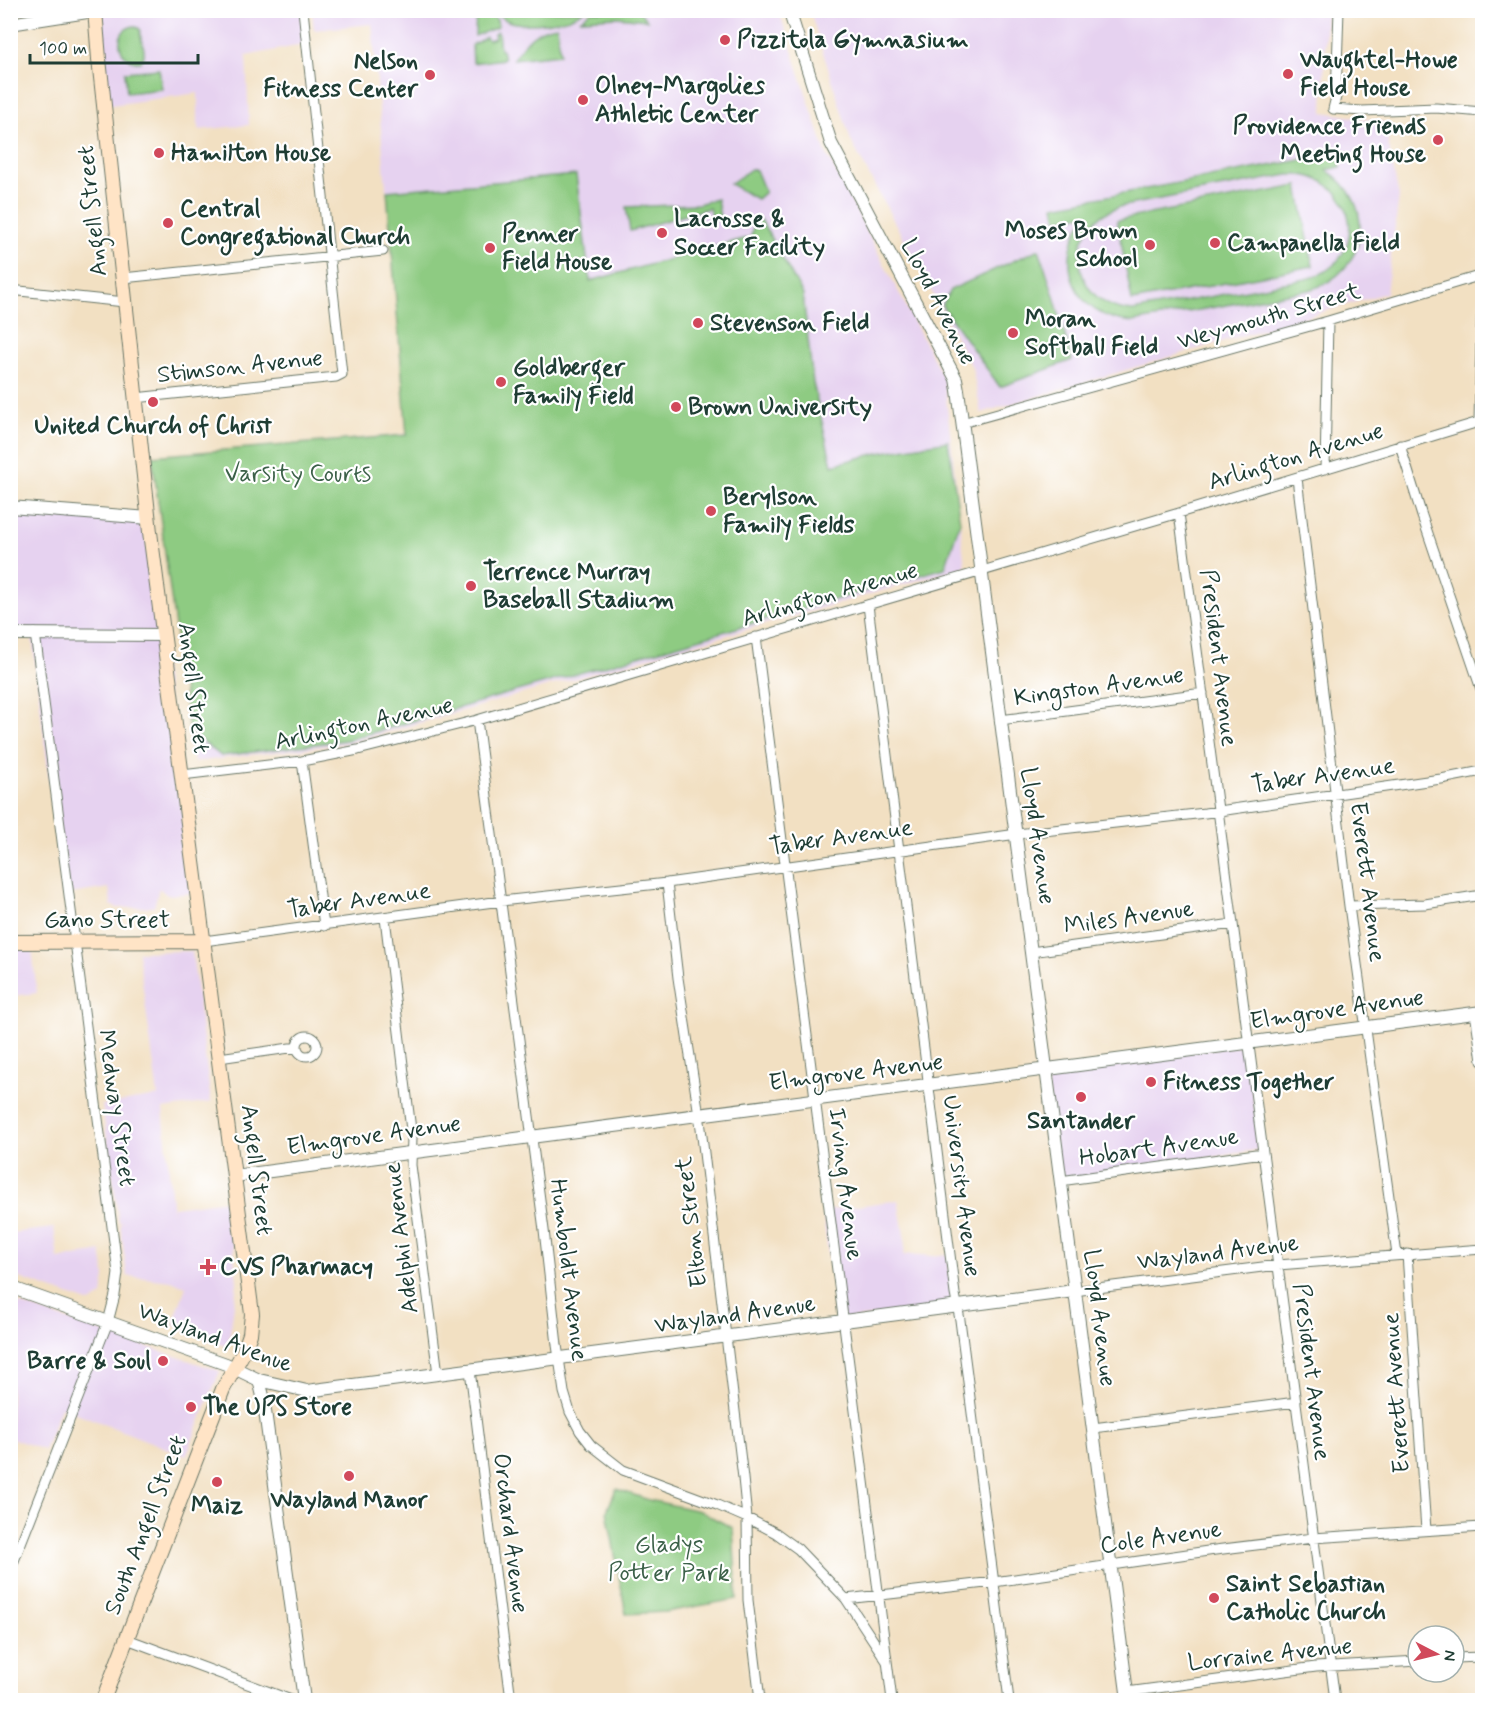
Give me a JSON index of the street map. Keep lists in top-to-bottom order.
{
  "streets": {
    "main road": ["Angell Street", "Gano Street", "South Angell Street"],
    "street": [
      "Lloyd Avenue",
      "Weymouth Street",
      "Stimson Avenue",
      "Arlington Avenue",
      "President Avenue",
      "Kingston Avenue",
      "Taber Avenue",
      "Everett Avenue",
      "Miles Avenue",
      "Elmgrove Avenue",
      "Medway Street",
      "Hobart Avenue",
      "Irving Avenue",
      "University Avenue",
      "Elton Street",
      "Adelphi Avenue",
      "Wayland Avenue",
      "Humboldt Avenue",
      "Orchard Avenue",
      "Cole Avenue",
      "Lorraine Avenue"
    ]
  },
  "crossings": [
    ["Angell Street", "Stimson Avenue"],
    ["Angell Street", "Arlington Avenue"],
    ["Angell Street", "Taber Avenue"],
    ["Angell Street", "Gano Street"],
    ["Angell Street", "Elmgrove Avenue"],
    ["Angell Street", "Wayland Avenue"],
    ["Angell Street", "South Angell Street"],
    ["Lloyd Avenue", "Weymouth Street"],
    ["Lloyd Avenue", "Arlington Avenue"],
    ["Lloyd Avenue", "Kingston Avenue"],
    ["Lloyd Avenue", "Taber Avenue"],
    ["Lloyd Avenue", "Miles Avenue"],
    ["Lloyd Avenue", "Elmgrove Avenue"],
    ["Lloyd Avenue", "Hobart Avenue"],
    ["Lloyd Avenue", "Wayland Avenue"],
    ["Lloyd Avenue", "Cole Avenue"],
    ["Lloyd Avenue", "Lorraine Avenue"],
    ["Arlington Avenue", "President Avenue"],
    ["Arlington Avenue", "Everett Avenue"],
    ["Arlington Avenue", "Irving Avenue"],
    ["Arlington Avenue", "University Avenue"],
    ["Arlington Avenue", "Humboldt Avenue"],
    ["President Avenue", "Kingston Avenue"],
    ["President Avenue", "Taber Avenue"],
    ["President Avenue", "Miles Avenue"],
    ["President Avenue", "Elmgrove Avenue"],
    ["President Avenue", "Hobart Avenue"],
    ["President Avenue", "Wayland Avenue"],
    ["President Avenue", "Cole Avenue"],
    ["President Avenue", "Lorraine Avenue"],
    ["Taber Avenue", "Everett Avenue"],
    ["Taber Avenue", "Gano Street"],
    ["Taber Avenue", "Irving Avenue"],
    ["Taber Avenue", "University Avenue"],
    ["Taber Avenue", "Elton Street"],
    ["Taber Avenue", "Adelphi Avenue"],
    ["Taber Avenue", "Humboldt Avenue"],
    ["Everett Avenue", "Elmgrove Avenue"],
    ["Everett Avenue", "Wayland Avenue"],
    ["Everett Avenue", "Cole Avenue"],
    ["Gano Street", "Medway Street"],
    ["Elmgrove Avenue", "Irving Avenue"],
    ["Elmgrove Avenue", "University Avenue"],
    ["Elmgrove Avenue", "Elton Street"],
    ["Elmgrove Avenue", "Adelphi Avenue"],
    ["Elmgrove Avenue", "Humboldt Avenue"],
    ["Medway Street", "Wayland Avenue"],
    ["Irving Avenue", "Wayland Avenue"],
    ["Irving Avenue", "Humboldt Avenue"],
    ["Irving Avenue", "Cole Avenue"],
    ["University Avenue", "Wayland Avenue"],
    ["University Avenue", "Cole Avenue"],
    ["Elton Street", "Wayland Avenue"],
    ["Elton Street", "Humboldt Avenue"],
    ["Adelphi Avenue", "Wayland Avenue"],
    ["Wayland Avenue", "Humboldt Avenue"],
    ["Wayland Avenue", "South Angell Street"],
    ["Wayland Avenue", "Orchard Avenue"],
    ["Humboldt Avenue", "Cole Avenue"]
  ],
  "parks": ["Varsity Courts", "Gladys Potter Park"],
  "places": {
    "other": [
      "Pizzitola Gymnasium",
      "Waughtel-Howe Field House",
      "Nelson Fitness Center",
      "Olney-Margolies Athletic Center",
      "Providence Friends Meeting House",
      "Hamilton House",
      "Central Congregational Church",
      "Lacrosse & Soccer Facility",
      "Campanella Field",
      "Moses Brown School",
      "Penner Field House",
      "Stevenson Field",
      "Moran Softball Field",
      "Goldberger Family Field",
      "United Church of Christ",
      "Brown University",
      "Berylson Family Fields",
      "Terrence Murray Baseball Stadium",
      "Fitness Together",
      "Santander",
      "Barre & Soul",
      "The UPS Store",
      "Wayland Manor",
      "Maiz",
      "Saint Sebastian Catholic Church"
    ],
    "health": ["CVS Pharmacy"]
  },
  "scale_bar": "100 m",
  "north": "right"
}
